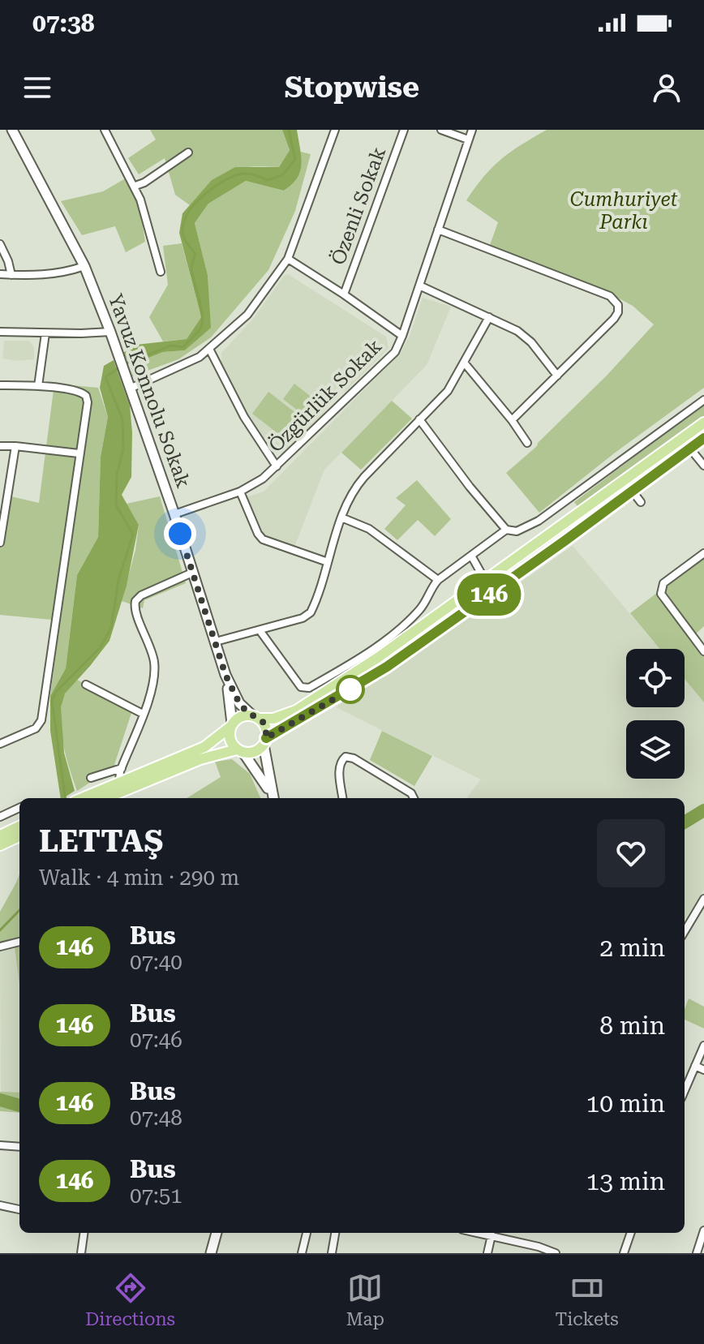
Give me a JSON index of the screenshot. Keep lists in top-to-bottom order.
{
  "streets": {
    "street": ["Özenli Sokak", "Yavuz Konnolu Sokak", "Özgürlük Sokak"]
  },
  "crossings": [
    ["Yavuz Konnolu Sokak", "Özgürlük Sokak"]
  ],
  "parks": ["Cumhuriyet Parkı"],
  "lines": ["bus line 146"],
  "page": {
    "status": "07:38",
    "header": "Stopwise",
    "on_map": "146",
    "heading": ["LETTAŞ", "Walk · 4 min · 290 m"],
    "list": [
      {
        "mark": "146",
        "name": "Bus",
        "note": "07:40",
        "value": "2 min"
      },
      {
        "mark": "146",
        "name": "Bus",
        "note": "07:46",
        "value": "8 min"
      },
      {
        "mark": "146",
        "name": "Bus",
        "note": "07:48",
        "value": "10 min"
      },
      {
        "mark": "146",
        "name": "Bus",
        "note": "07:51",
        "value": "13 min"
      }
    ],
    "tabs": ["Directions", "Map", "Tickets"]
  }
}
